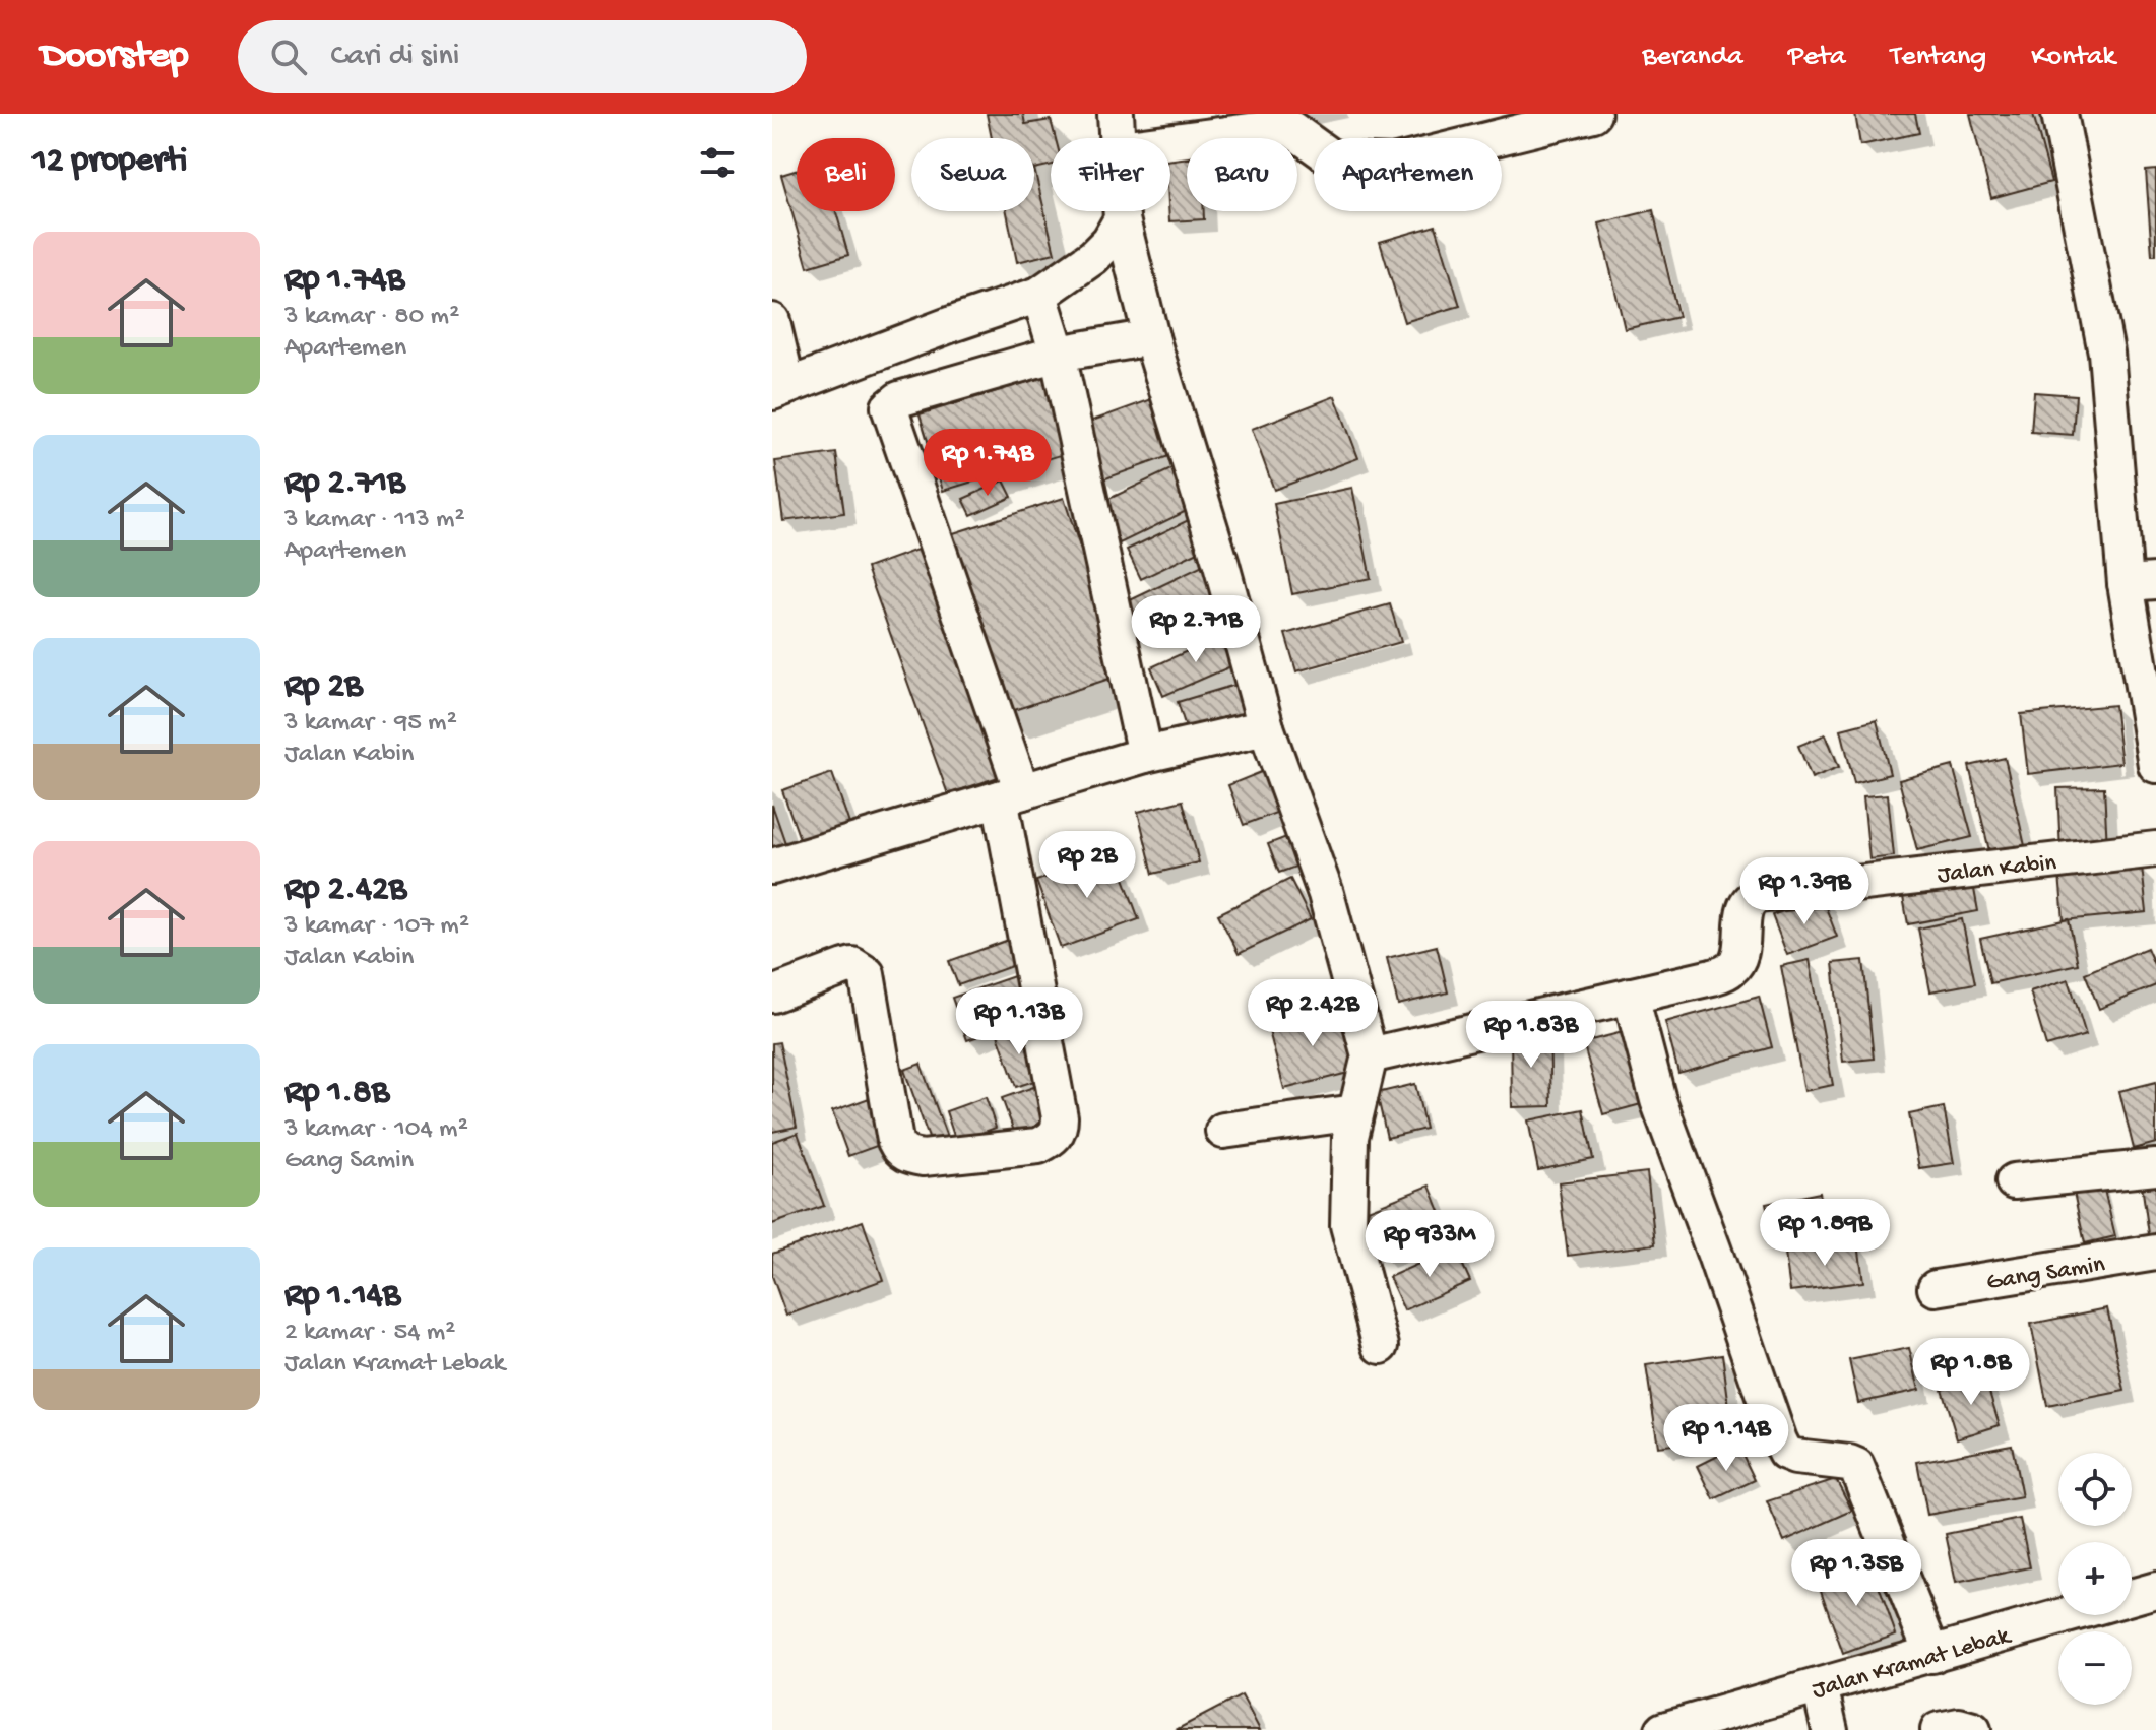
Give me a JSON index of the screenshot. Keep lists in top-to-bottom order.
{
  "streets": {
    "street": ["Jalan Kabin", "Gang Samin", "Jalan Kramat Lebak"]
  },
  "page": {
    "header": "Doorstep",
    "search": "Cari di sini",
    "nav": [
      "Beranda",
      "Peta",
      "Tentang",
      "Kontak"
    ],
    "heading": "12 properti",
    "chip": [
      "Beli",
      "Sewa",
      "Filter",
      "Baru",
      "Apartemen"
    ],
    "list": [
      {
        "name": "Rp 1.74B",
        "note": "3 kamar · 80 m² · Apartemen"
      },
      {
        "name": "Rp 2.71B",
        "note": "3 kamar · 113 m² · Apartemen"
      },
      {
        "name": "Rp 2B",
        "note": "3 kamar · 95 m² · Jalan Kabin"
      },
      {
        "name": "Rp 2.42B",
        "note": "3 kamar · 107 m² · Jalan Kabin"
      },
      {
        "name": "Rp 1.8B",
        "note": "3 kamar · 104 m² · Gang Samin"
      },
      {
        "name": "Rp 1.14B",
        "note": "2 kamar · 54 m² · Jalan Kramat Lebak"
      }
    ],
    "price": [
      "Rp 1.74B",
      "Rp 2.71B",
      "Rp 2B",
      "Rp 1.39B",
      "Rp 2.42B",
      "Rp 1.13B",
      "Rp 1.83B",
      "Rp 1.89B",
      "Rp 933M",
      "Rp 1.8B",
      "Rp 1.14B",
      "Rp 1.35B"
    ],
    "map_buttons": ["+", "−"]
  }
}
